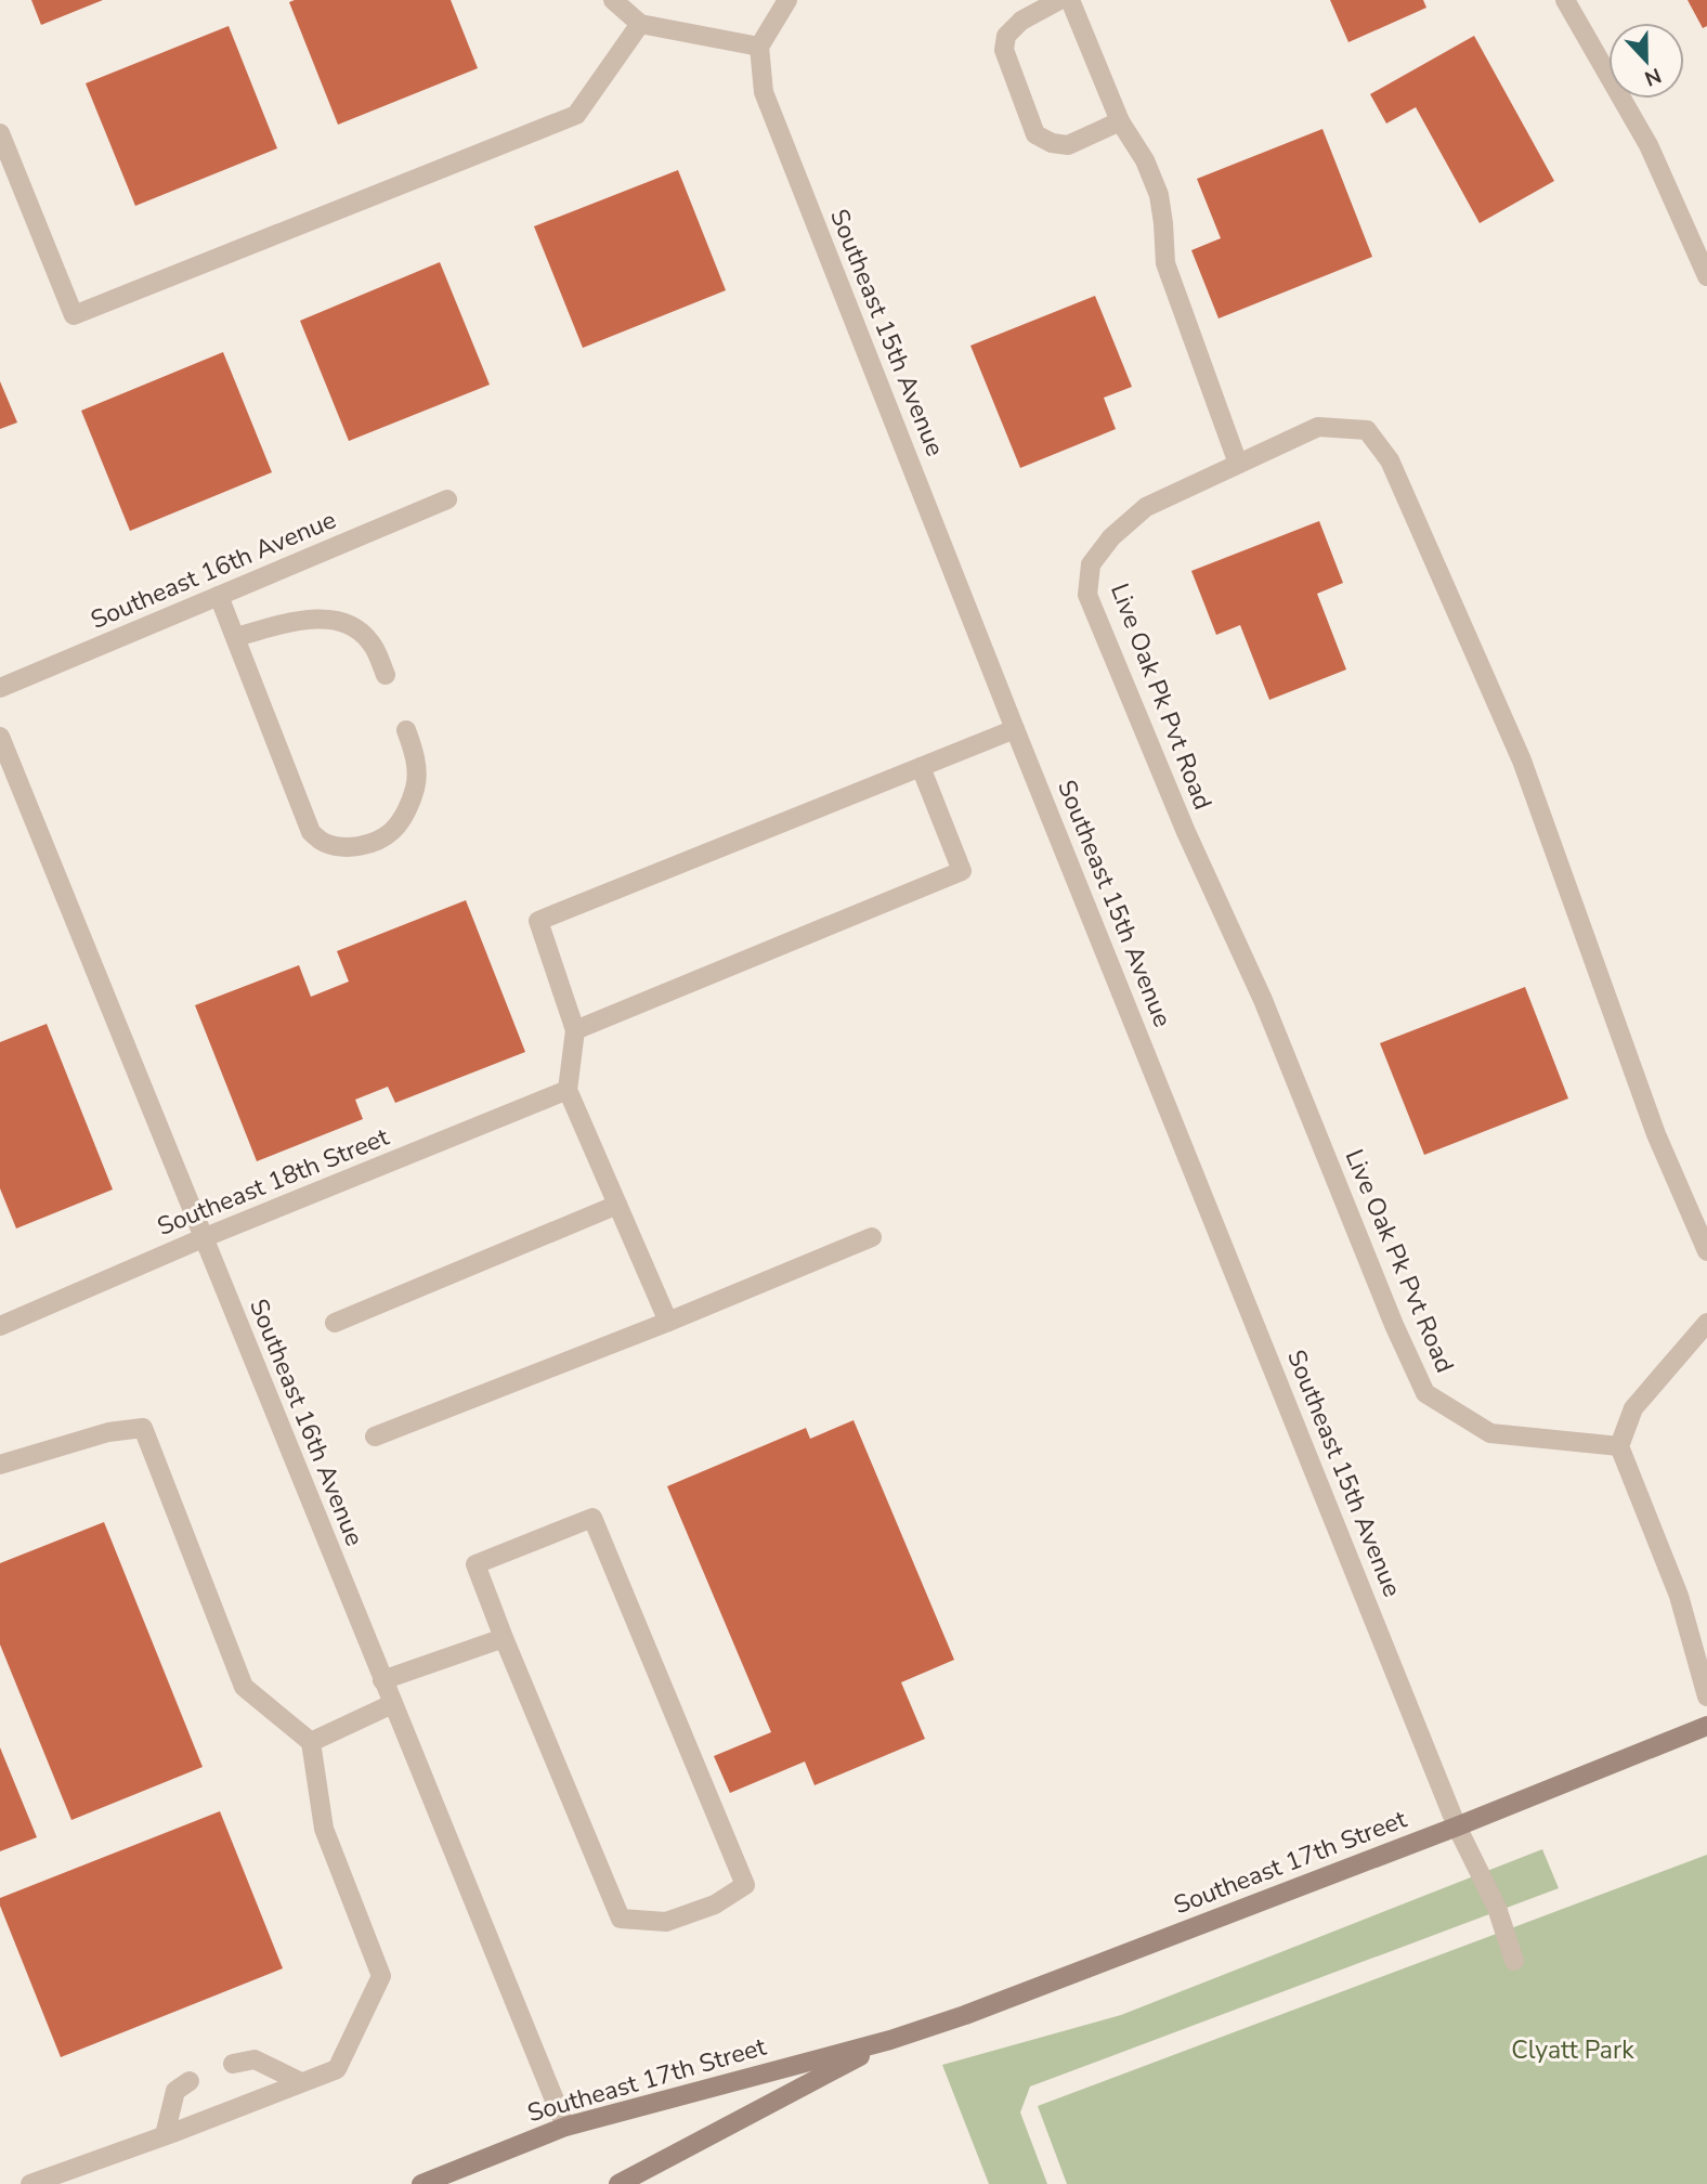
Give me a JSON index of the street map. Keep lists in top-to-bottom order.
{
  "streets": {
    "main road": ["Southeast 17th Street"],
    "street": [
      "Southeast 15th Avenue",
      "Southeast 16th Avenue",
      "Live Oak Pk Pvt Road",
      "Southeast 18th Street"
    ]
  },
  "crossings": [
    ["Southeast 15th Avenue", "Southeast 17th Street"],
    ["Southeast 16th Avenue", "Southeast 18th Street"],
    ["Southeast 16th Avenue", "Southeast 17th Street"]
  ],
  "parks": ["Clyatt Park"],
  "north": "bottom"
}
